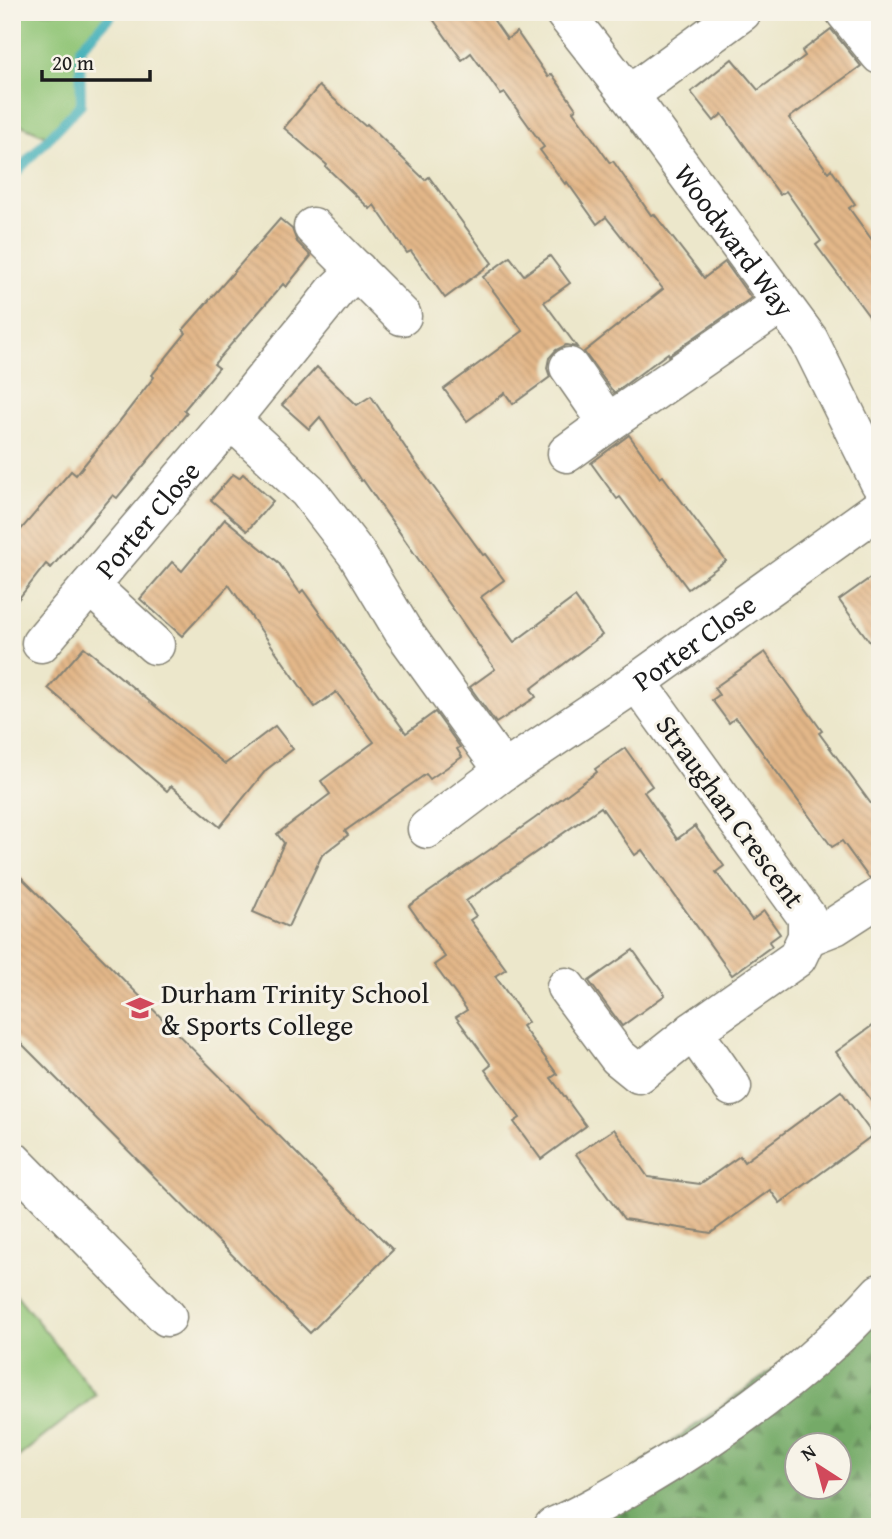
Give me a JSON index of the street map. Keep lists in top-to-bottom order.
{
  "streets": {
    "street": ["Woodward Way", "Porter Close", "Straughan Crescent"]
  },
  "crossings": [
    ["Porter Close", "Straughan Crescent"]
  ],
  "places": {
    "school or university": ["Durham Trinity School & Sports College"]
  },
  "scale_bar": "20 m",
  "north": "top left"
}
